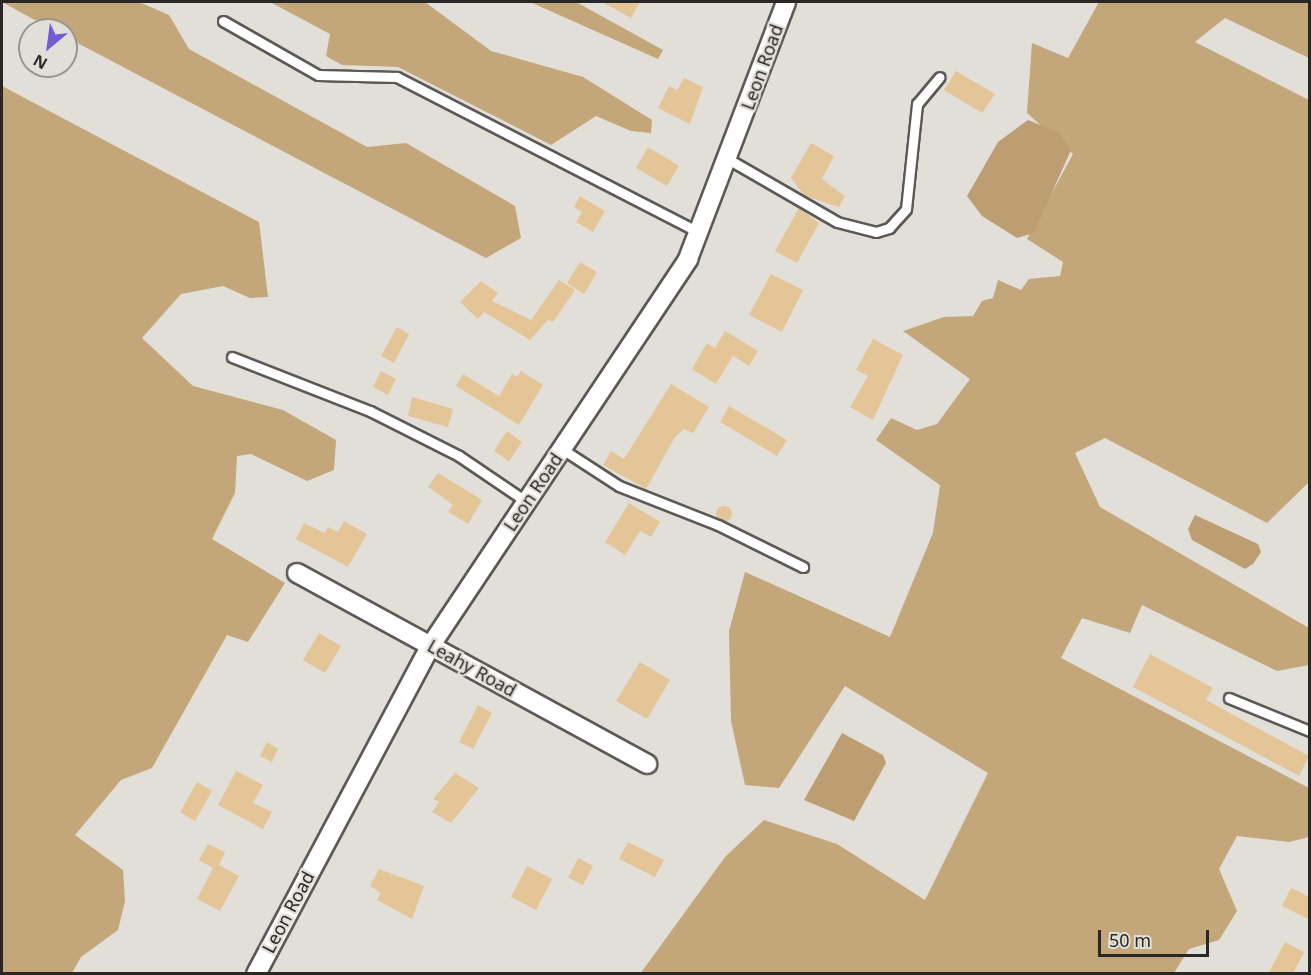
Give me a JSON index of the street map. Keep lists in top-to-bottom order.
{
  "streets": {
    "street": ["Leon Road", "Leahy Road"]
  },
  "crossings": [
    ["Leon Road", "Leahy Road"]
  ],
  "scale_bar": "50 m",
  "north": "bottom left"
}
